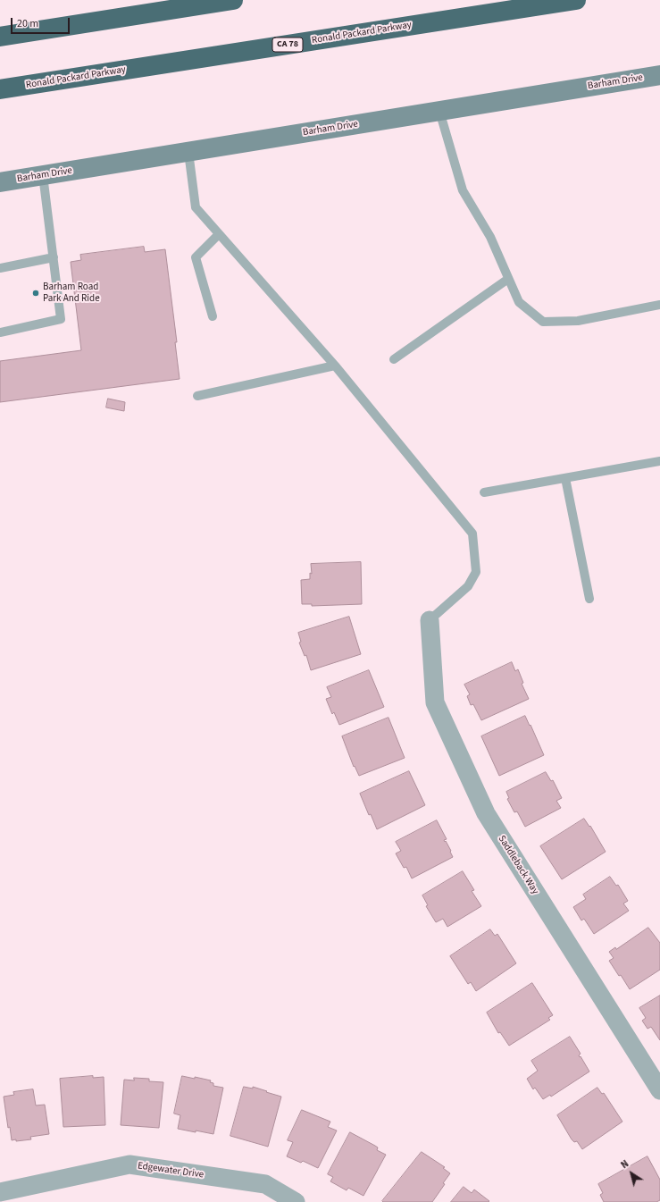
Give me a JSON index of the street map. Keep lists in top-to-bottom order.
{
  "streets": {
    "highway": ["Ronald Packard Parkway", "CA 78"],
    "main road": ["Barham Drive"],
    "street": ["Saddleback Way", "Edgewater Drive"]
  },
  "places": ["Barham Road Park And Ride"],
  "scale_bar": "20 m",
  "north": "top left"
}
